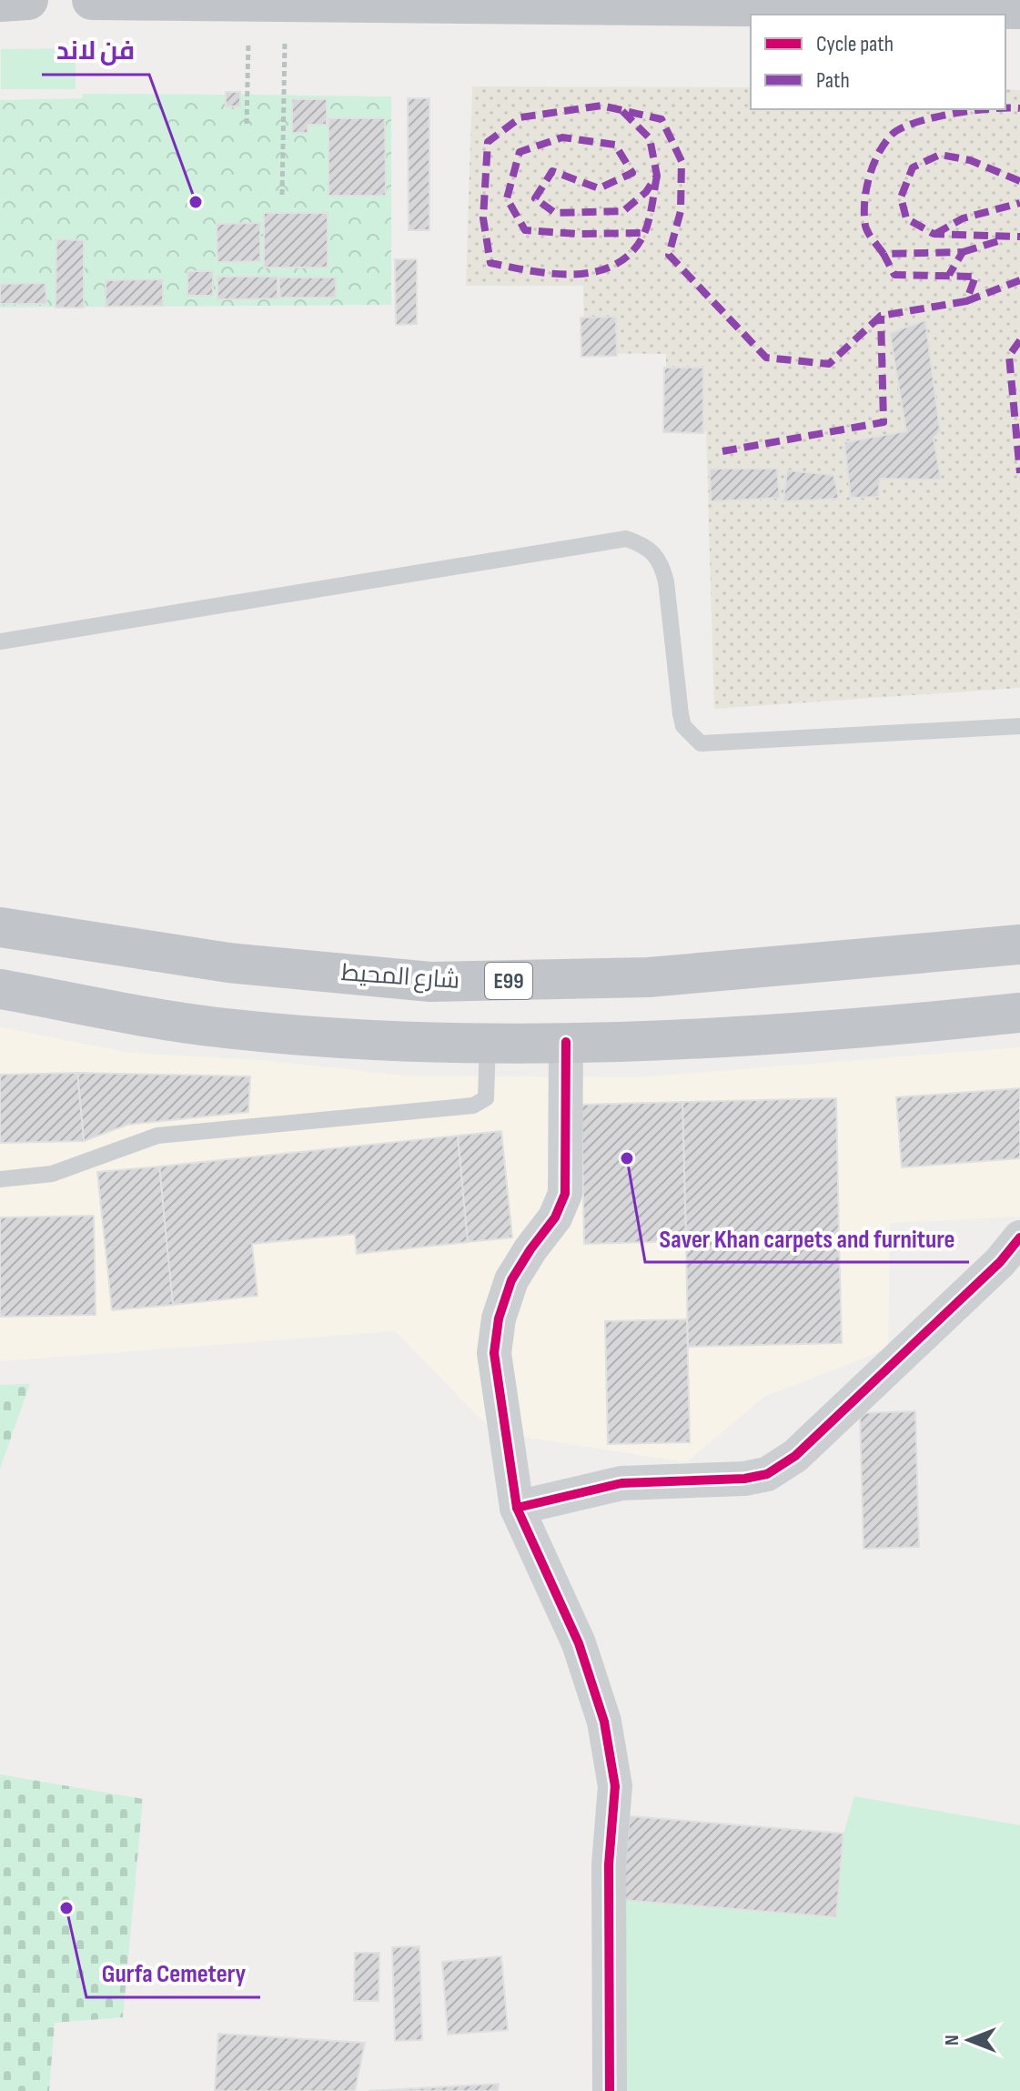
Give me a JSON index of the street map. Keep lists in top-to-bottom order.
{
  "streets": {
    "highway": ["شارع المحيط", "E99"]
  },
  "places": ["فن لاند", "Saver Khan carpets and furniture", "Gurfa Cemetery"],
  "legend": ["Cycle path", "Path"],
  "north": "left"
}
